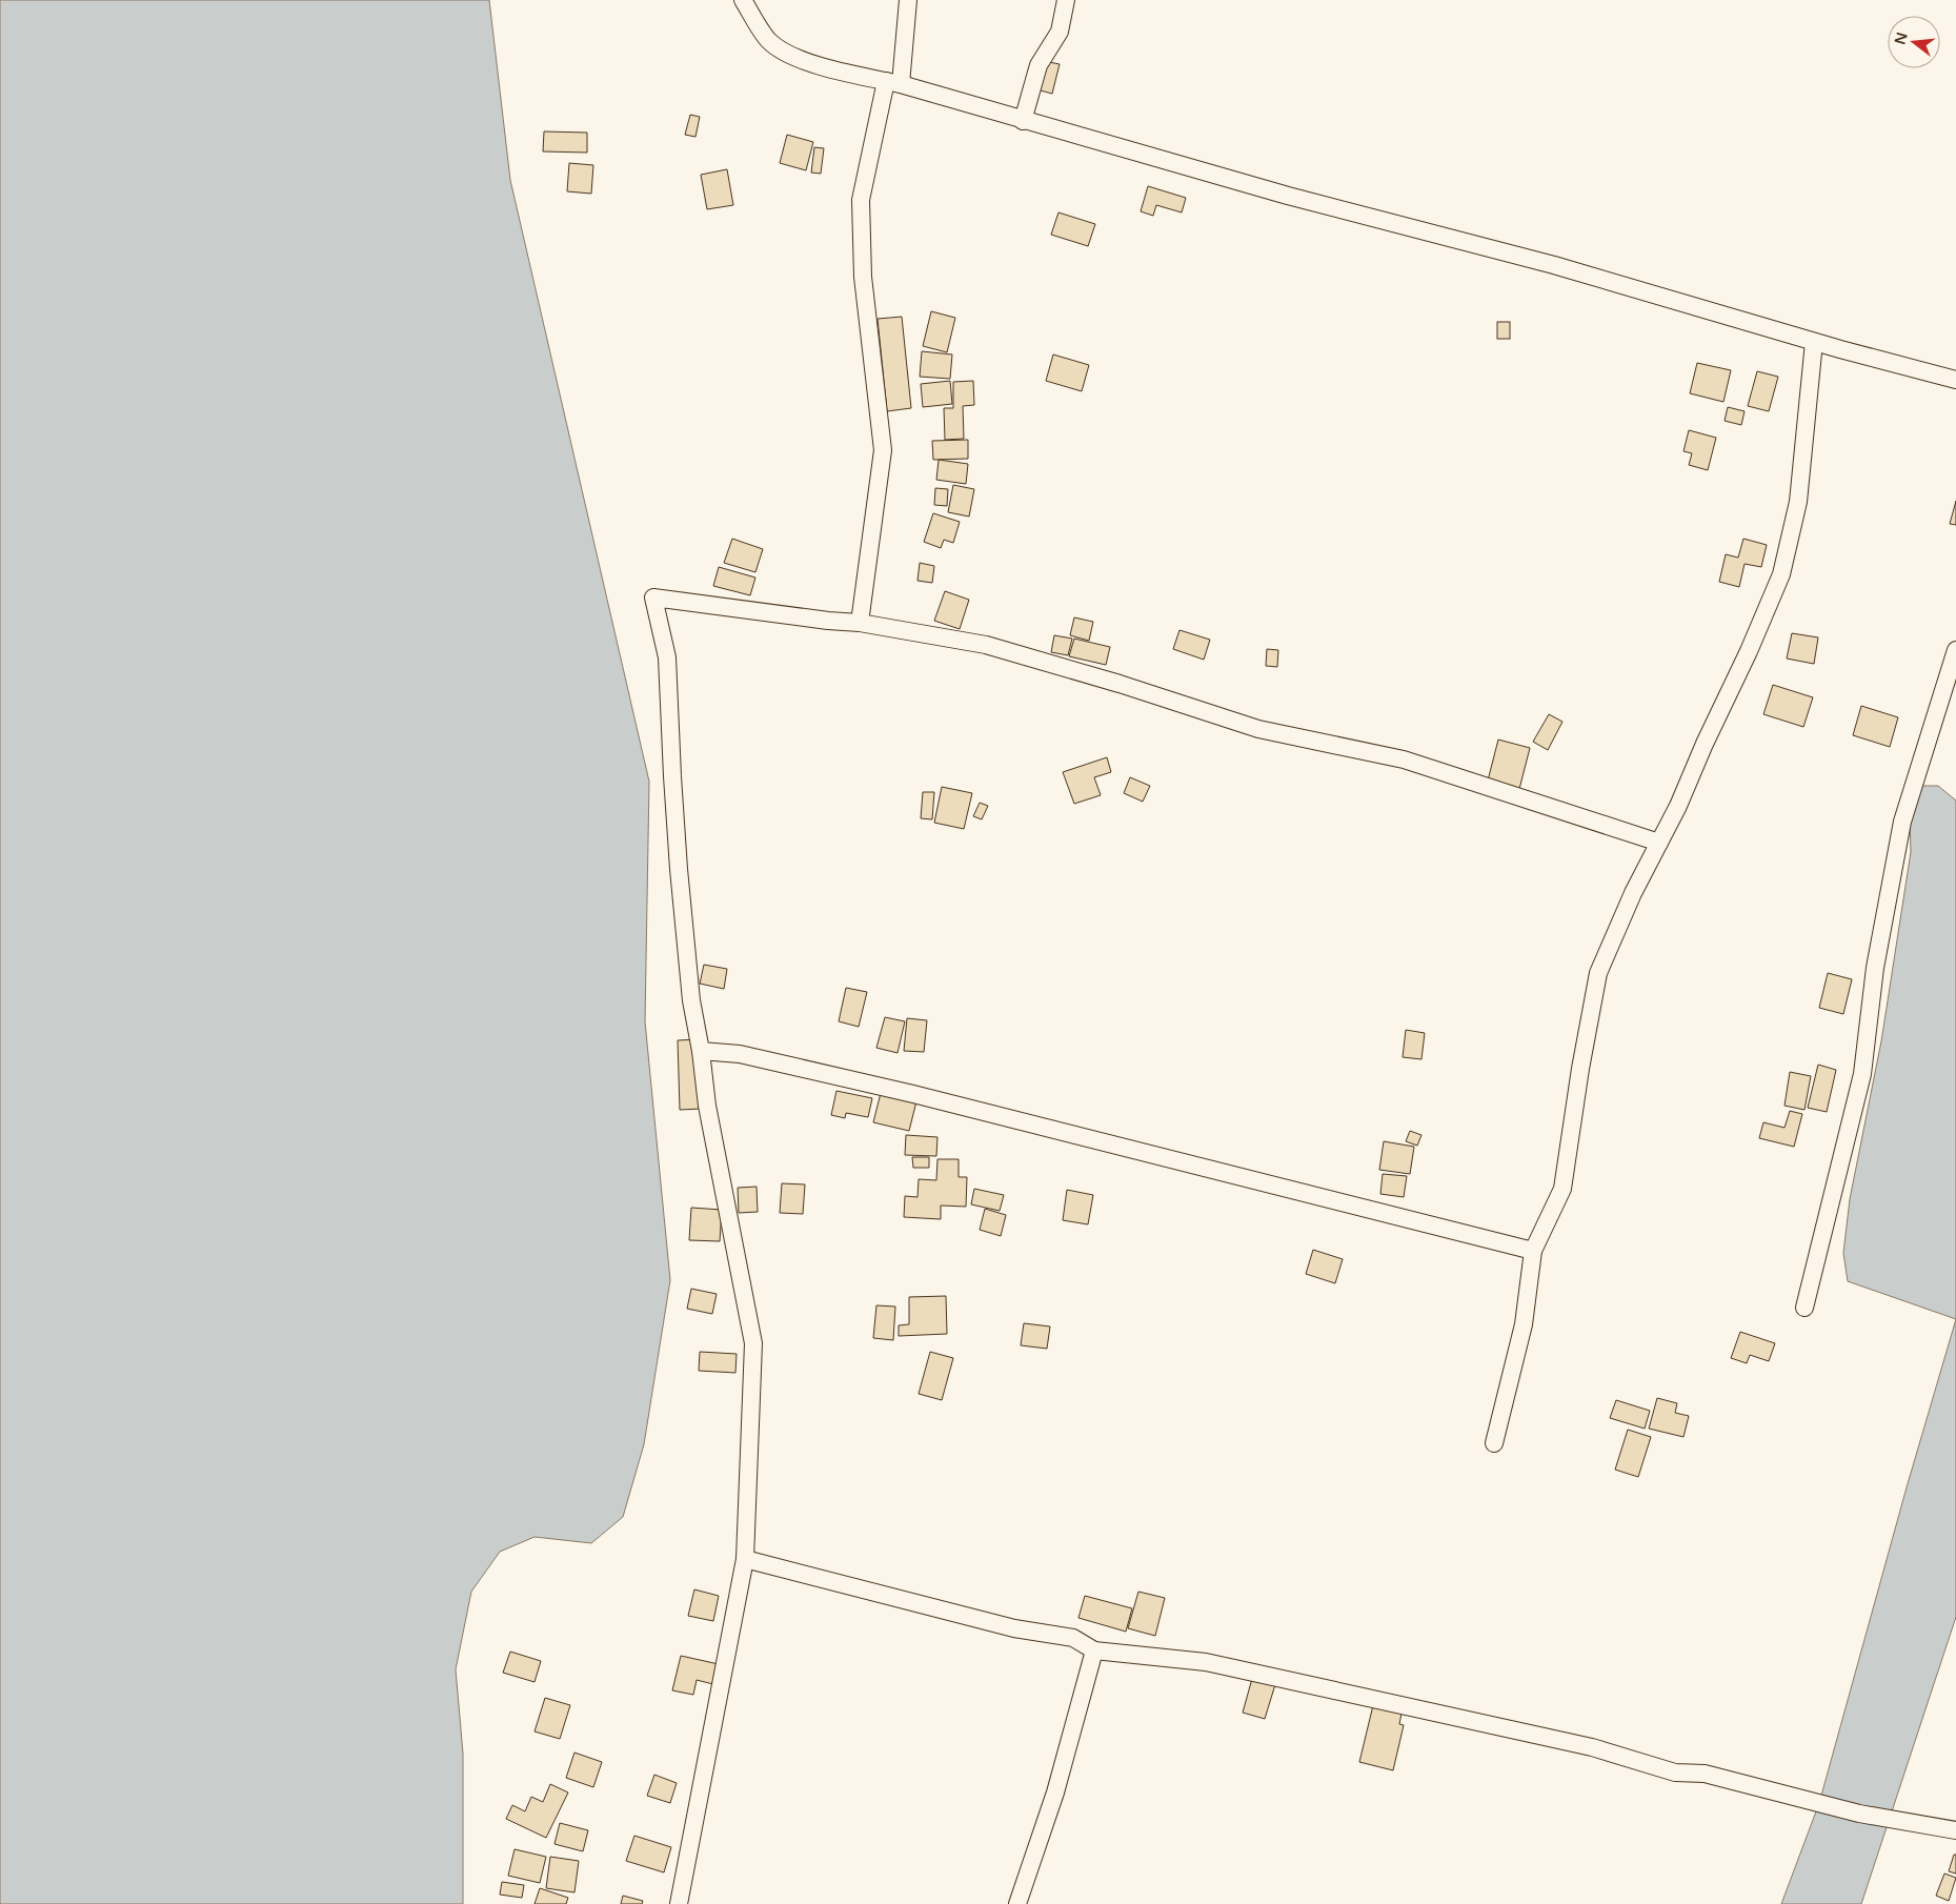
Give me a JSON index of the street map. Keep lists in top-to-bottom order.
{
  "north": "left"
}
